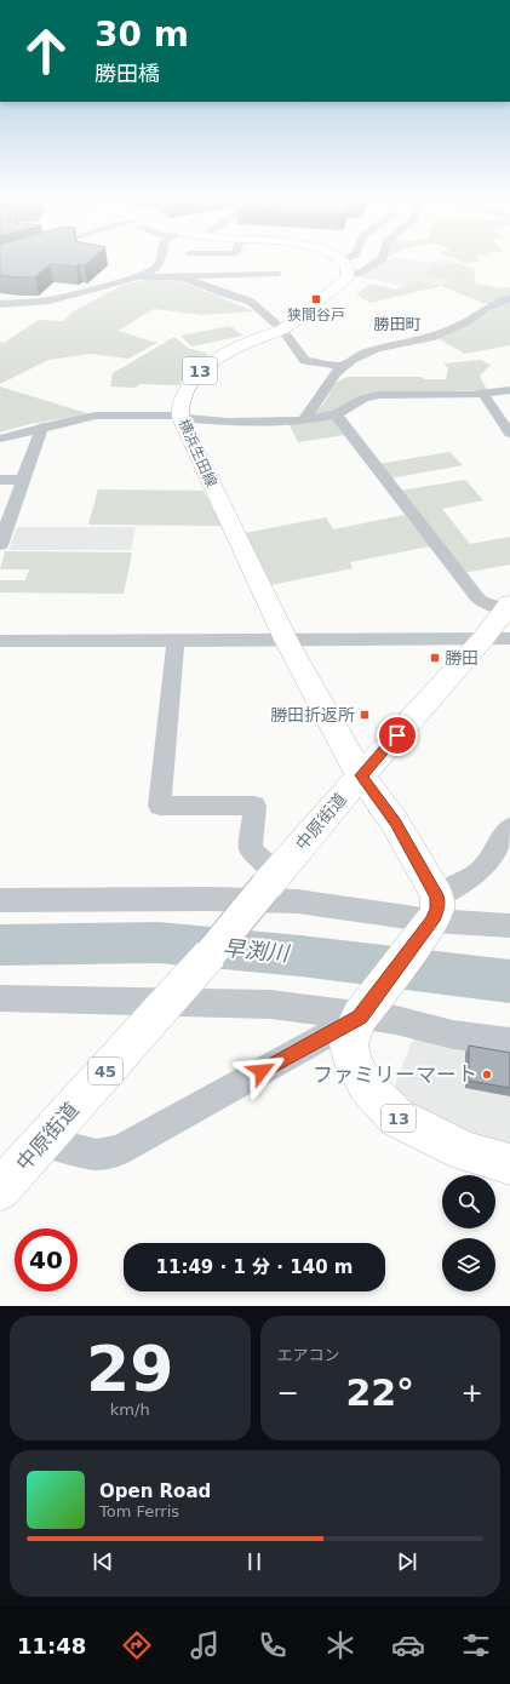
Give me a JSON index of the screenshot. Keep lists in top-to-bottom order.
{
  "streets": {
    "main road": [
      "13",
      "横浜生田線",
      "中原街道",
      "45"
    ]
  },
  "crossings": [
    ["13", "横浜生田線"],
    ["横浜生田線", "中原街道"],
    ["中原街道", "45"]
  ],
  "districts": ["勝田町"],
  "water": ["早渕川"],
  "places": {
    "transit": ["狭間谷戸", "勝田", "勝田折返所"],
    "other": ["ファミリーマート"]
  },
  "page": {
    "turn": ["30 m", "勝田橋"],
    "limit": "40",
    "trip": "11:49 · 1 分 · 140 m",
    "tile": [
      ["29", "km/h"],
      "エアコン"
    ],
    "heat": ["−", "22°", "+"],
    "song": ["Open Road", "Tom Ferris"],
    "tabs": "11:48"
  }
}
